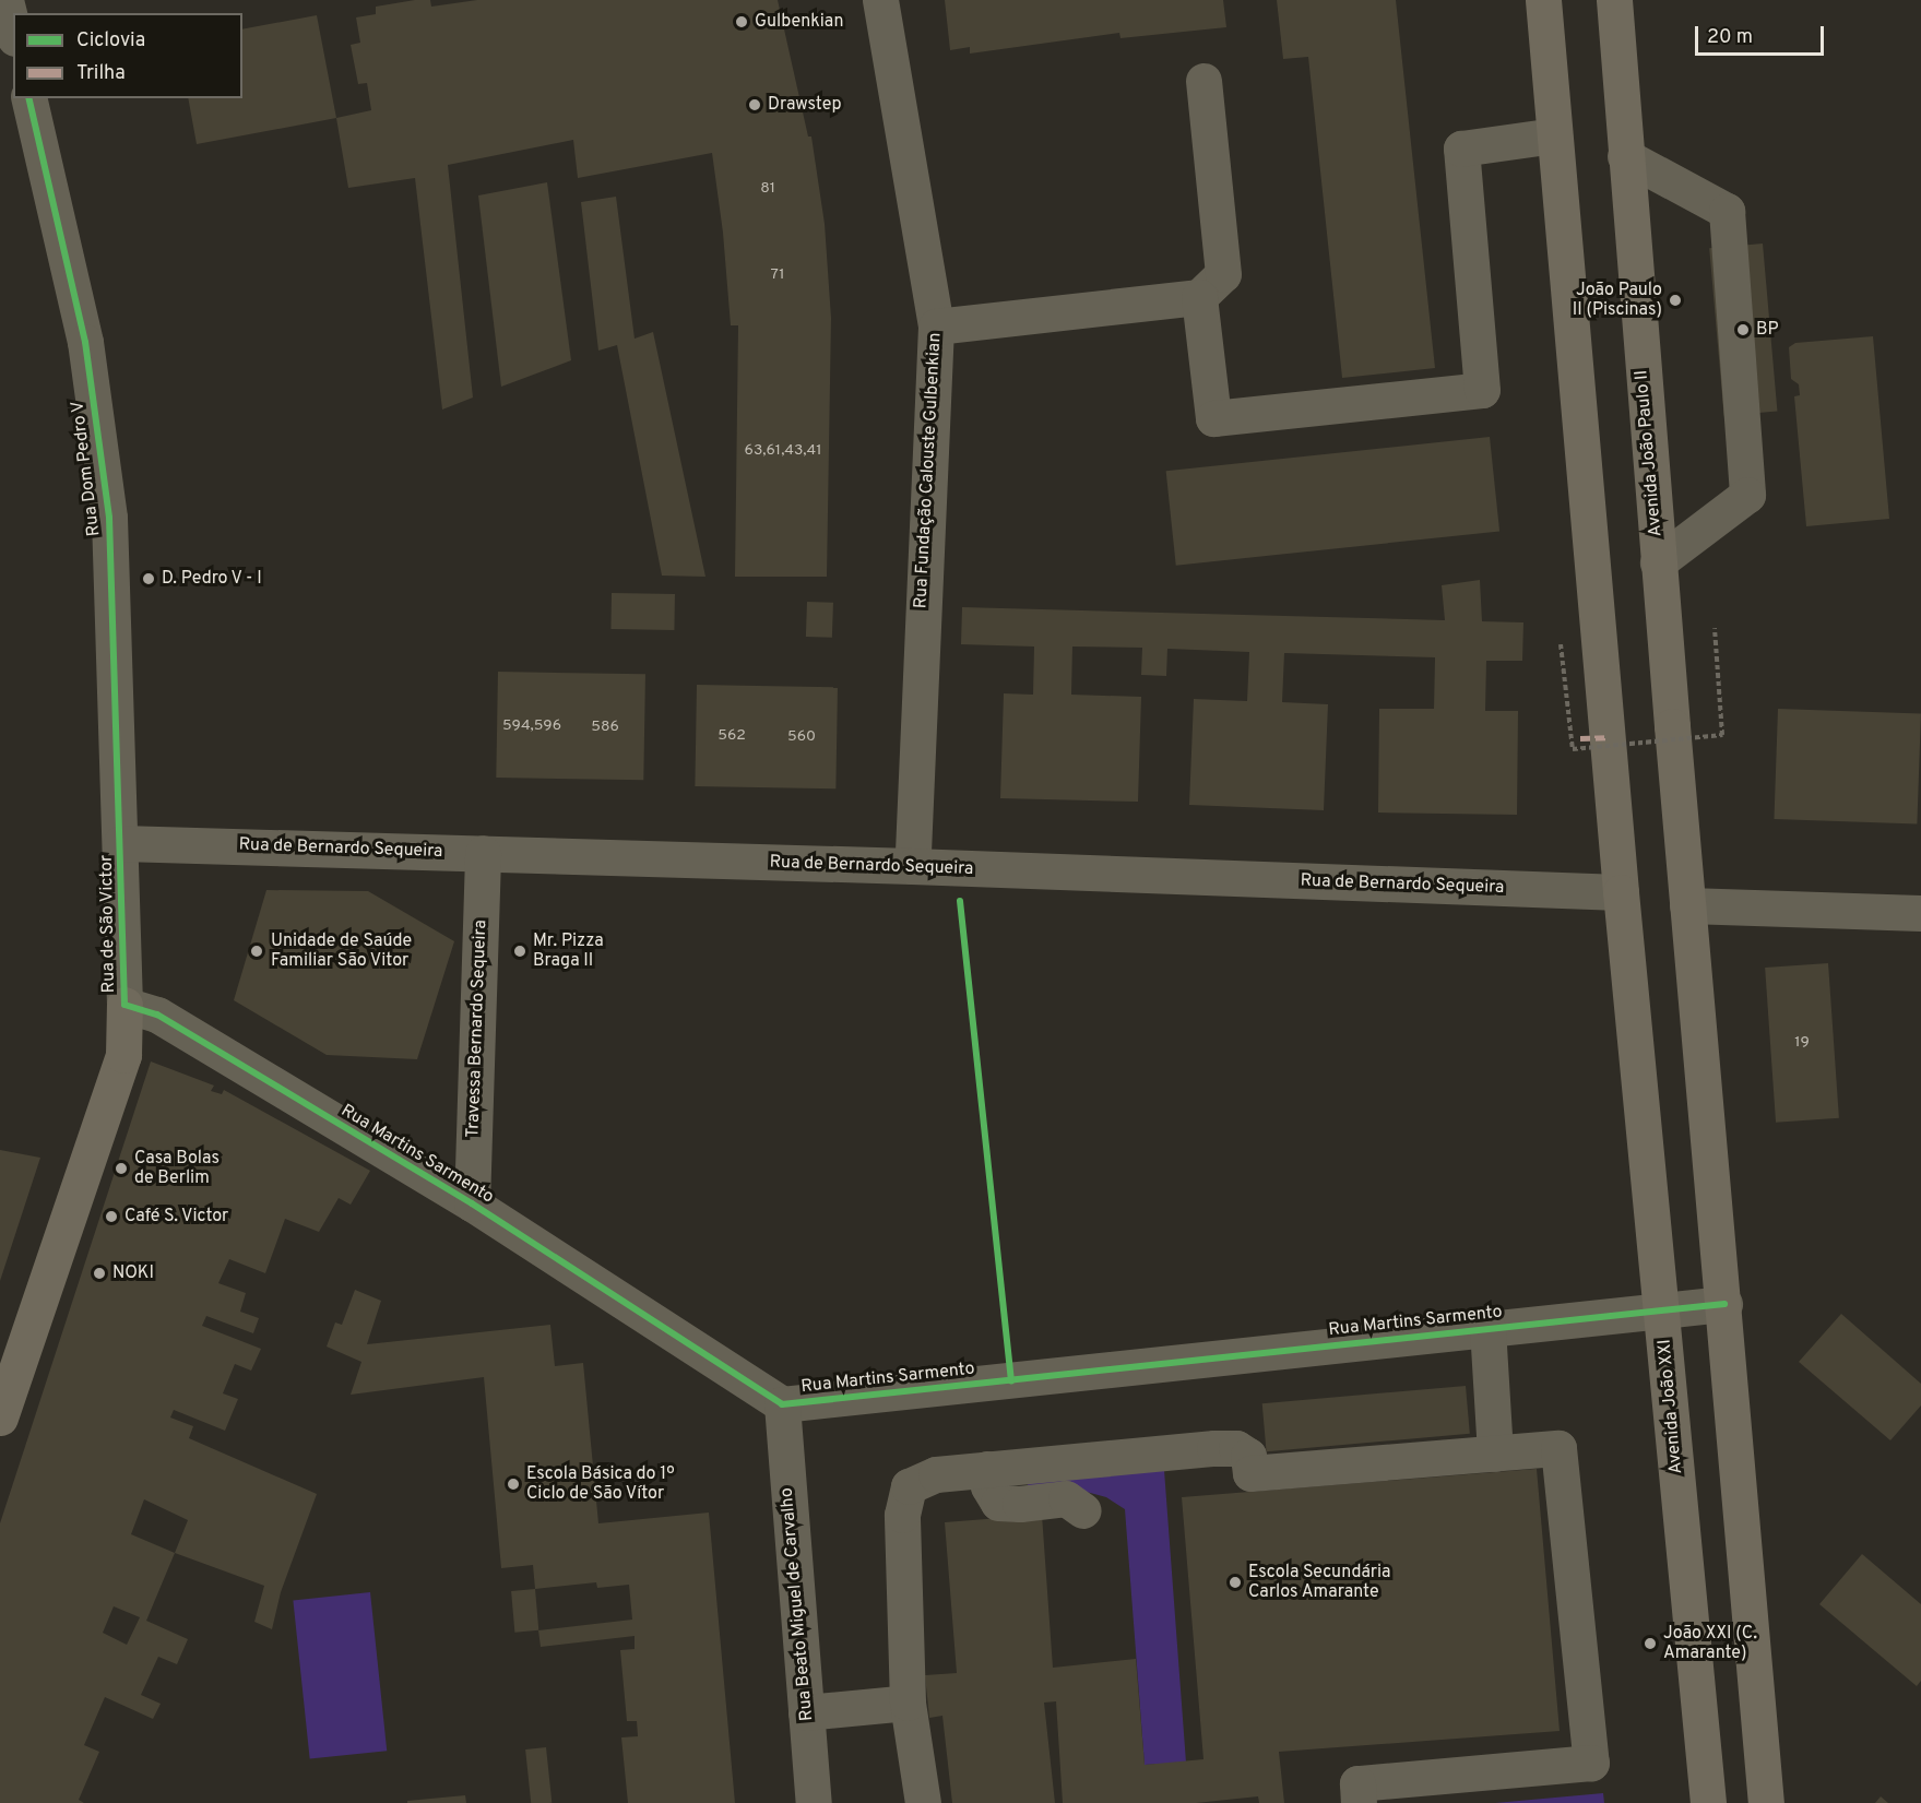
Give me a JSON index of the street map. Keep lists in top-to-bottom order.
{
  "streets": {
    "main road": ["Avenida João Paulo II", "Rua de São Victor", "Avenida João XXI"],
    "street": [
      "Rua Dom Pedro V",
      "Rua Fundação Calouste Gulbenkian",
      "Rua de Bernardo Sequeira",
      "Travessa Bernardo Sequeira",
      "Rua Martins Sarmento",
      "Rua Beato Miguel de Carvalho"
    ]
  },
  "crossings": [
    ["Rua Dom Pedro V", "Rua de Bernardo Sequeira"],
    ["Rua Dom Pedro V", "Rua de São Victor"],
    ["Rua Fundação Calouste Gulbenkian", "Rua de Bernardo Sequeira"],
    ["Rua de Bernardo Sequeira", "Rua de São Victor"],
    ["Rua de Bernardo Sequeira", "Travessa Bernardo Sequeira"],
    ["Rua de Bernardo Sequeira", "Avenida João XXI"],
    ["Rua de São Victor", "Rua Martins Sarmento"],
    ["Travessa Bernardo Sequeira", "Rua Martins Sarmento"],
    ["Rua Martins Sarmento", "Avenida João XXI"],
    ["Rua Martins Sarmento", "Rua Beato Miguel de Carvalho"]
  ],
  "places": [
    "Gulbenkian",
    "Drawstep",
    "João Paulo II (Piscinas)",
    "BP",
    "D. Pedro V - I",
    "Unidade de Saúde Familiar São Vitor",
    "Mr. Pizza Braga II",
    "Casa Bolas de Berlim",
    "Café S. Victor",
    "NOKI",
    "Escola Básica do 1º Ciclo de São Vítor",
    "Escola Secundária Carlos Amarante",
    "João XXI (C. Amarante)"
  ],
  "house_numbers": [
    "81",
    "71",
    "63,61,43,41",
    "594,596",
    "586",
    "562",
    "560",
    "19"
  ],
  "legend": ["Ciclovia", "Trilha"],
  "scale_bar": "20 m"
}
